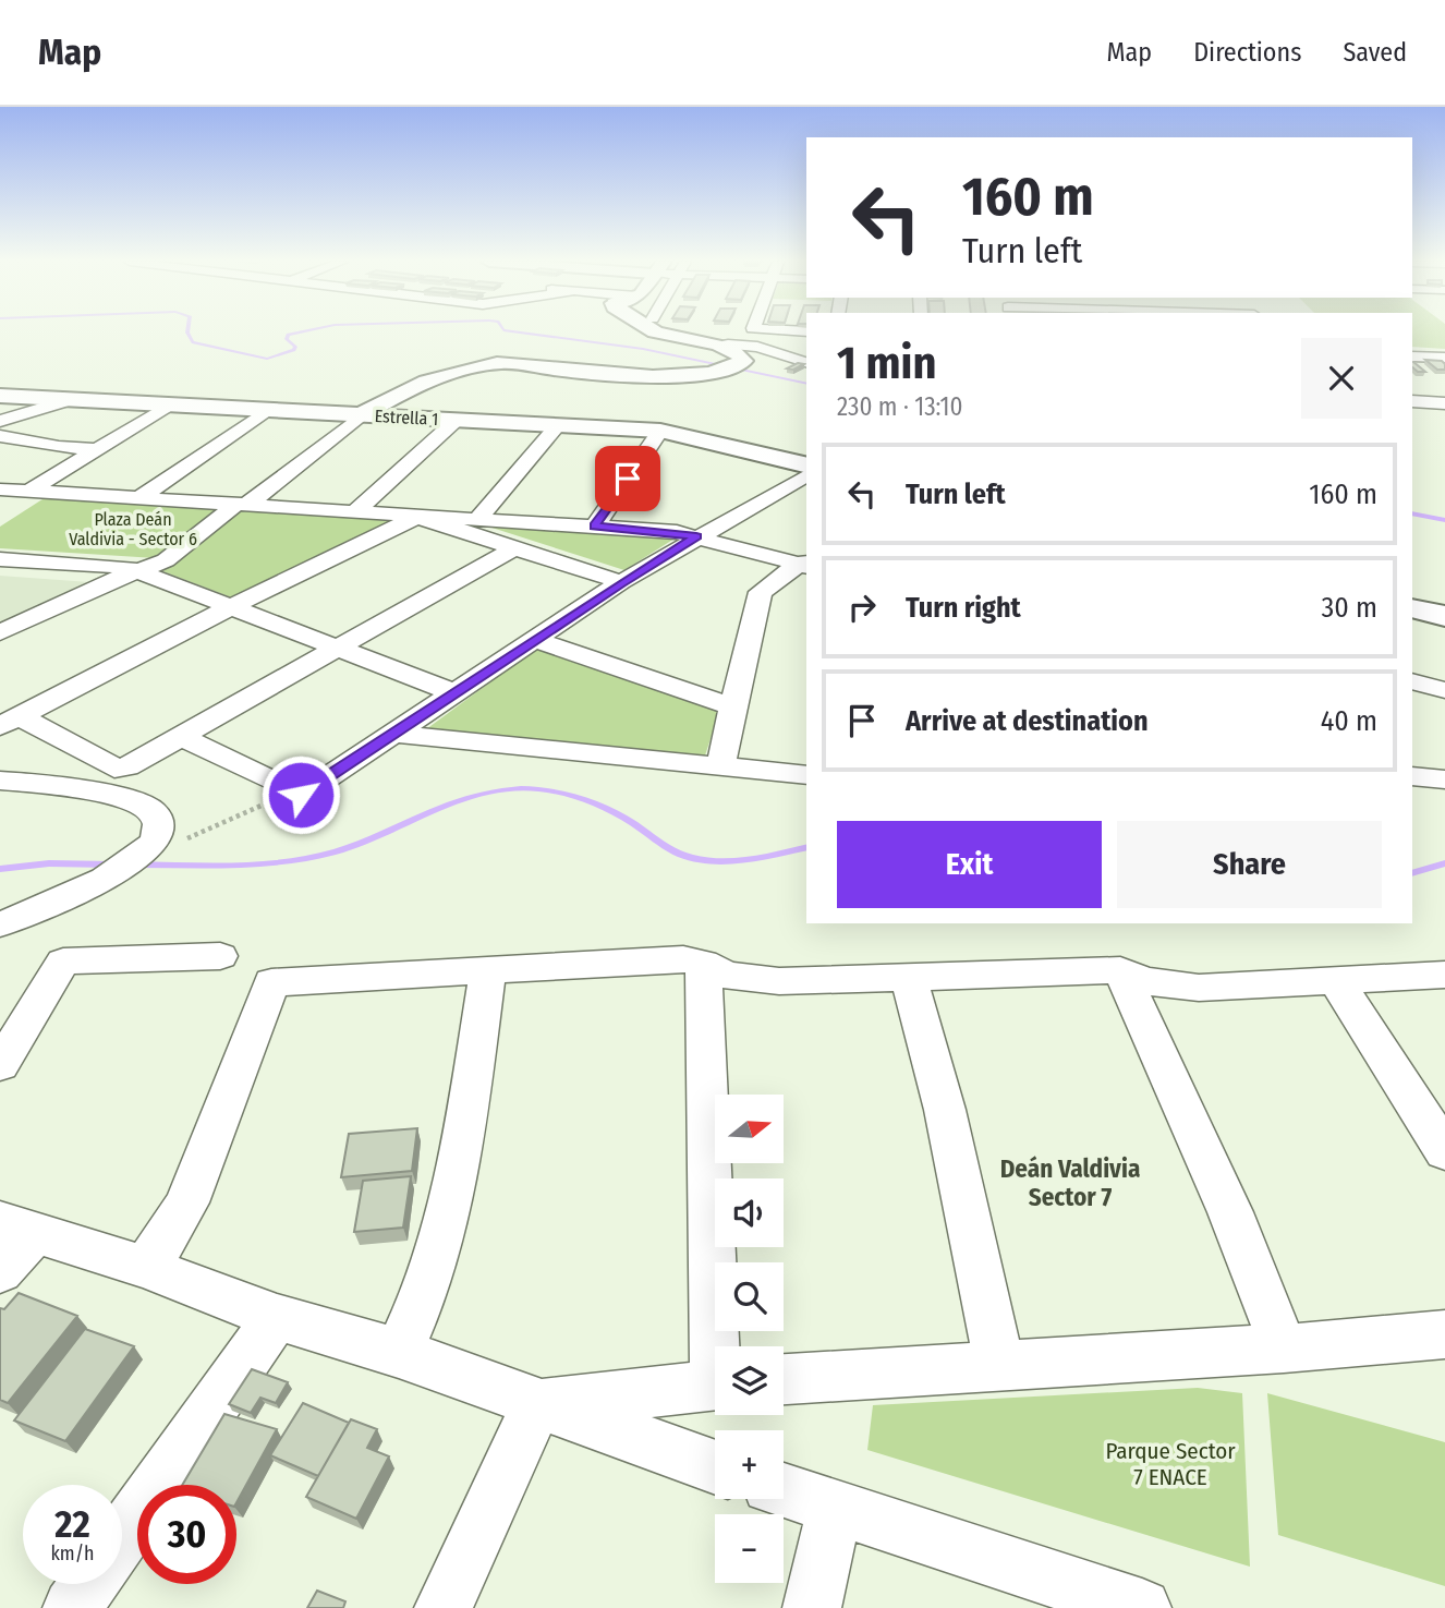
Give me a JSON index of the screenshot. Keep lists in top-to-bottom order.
{
  "streets": {
    "street": ["Estrella 1"]
  },
  "districts": ["Deán Valdivia Sector 7"],
  "parks": ["Plaza Deán Valdivia - Sector 6", "Parque Sector 7 ENACE"],
  "north": "right",
  "page": {
    "header": "Map",
    "nav": ["Map", "Directions", "Saved"],
    "turn": ["160 m", "Turn left"],
    "heading": ["1 min", "230 m · 13:10"],
    "list": [
      {
        "name": "Turn left",
        "value": "160 m"
      },
      {
        "name": "Turn right",
        "value": "30 m"
      },
      {
        "name": "Arrive at destination",
        "value": "40 m"
      }
    ],
    "buttons": ["Exit", "Share"],
    "map_buttons": ["+", "−"],
    "speed": "22 km/h",
    "limit": "30"
  }
}
